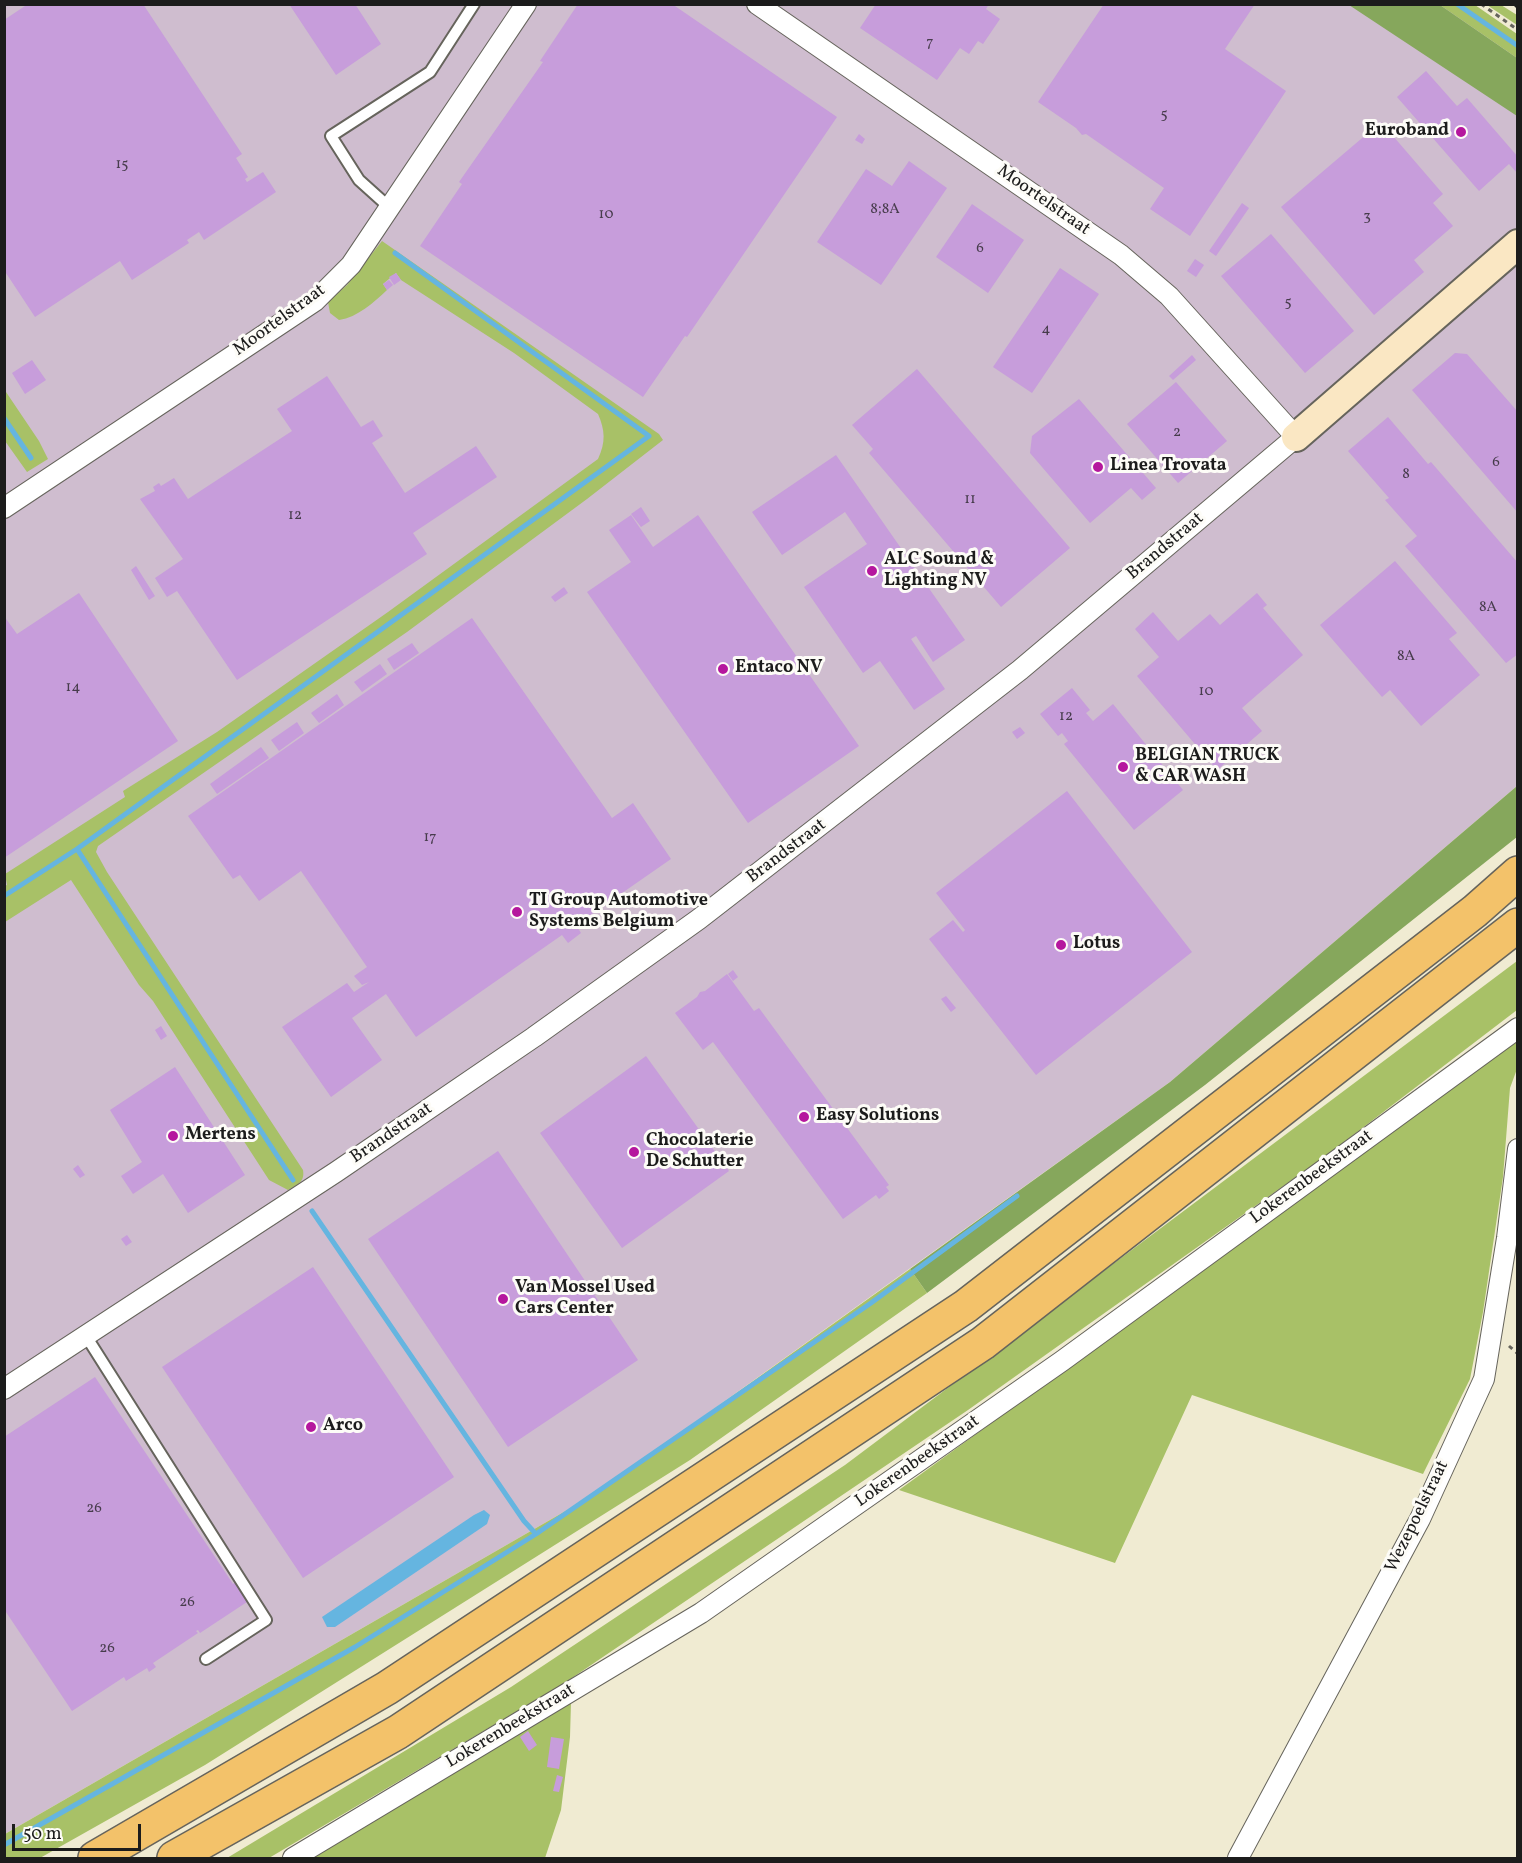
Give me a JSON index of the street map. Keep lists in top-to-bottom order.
{
  "streets": {
    "street": [
      "Moortelstraat",
      "Brandstraat",
      "Lokerenbeekstraat",
      "Wezepoelstraat"
    ]
  },
  "crossings": [
    ["Moortelstraat", "Brandstraat"]
  ],
  "places": [
    "Euroband",
    "Linea Trovata",
    "ALC Sound & Lighting NV",
    "Entaco NV",
    "BELGIAN TRUCK & CAR WASH",
    "TI Group Automotive Systems Belgium",
    "Lotus",
    "Easy Solutions",
    "Mertens",
    "Chocolaterie De Schutter",
    "Van Mossel Used Cars Center",
    "Arco"
  ],
  "house_numbers": [
    "7",
    "5",
    "15",
    "8;8A",
    "10",
    "3",
    "6",
    "5",
    "4",
    "2",
    "6",
    "8",
    "11",
    "12",
    "8A",
    "8A",
    "14",
    "10",
    "12",
    "17",
    "26",
    "26",
    "26"
  ],
  "scale_bar": "50 m"
}
